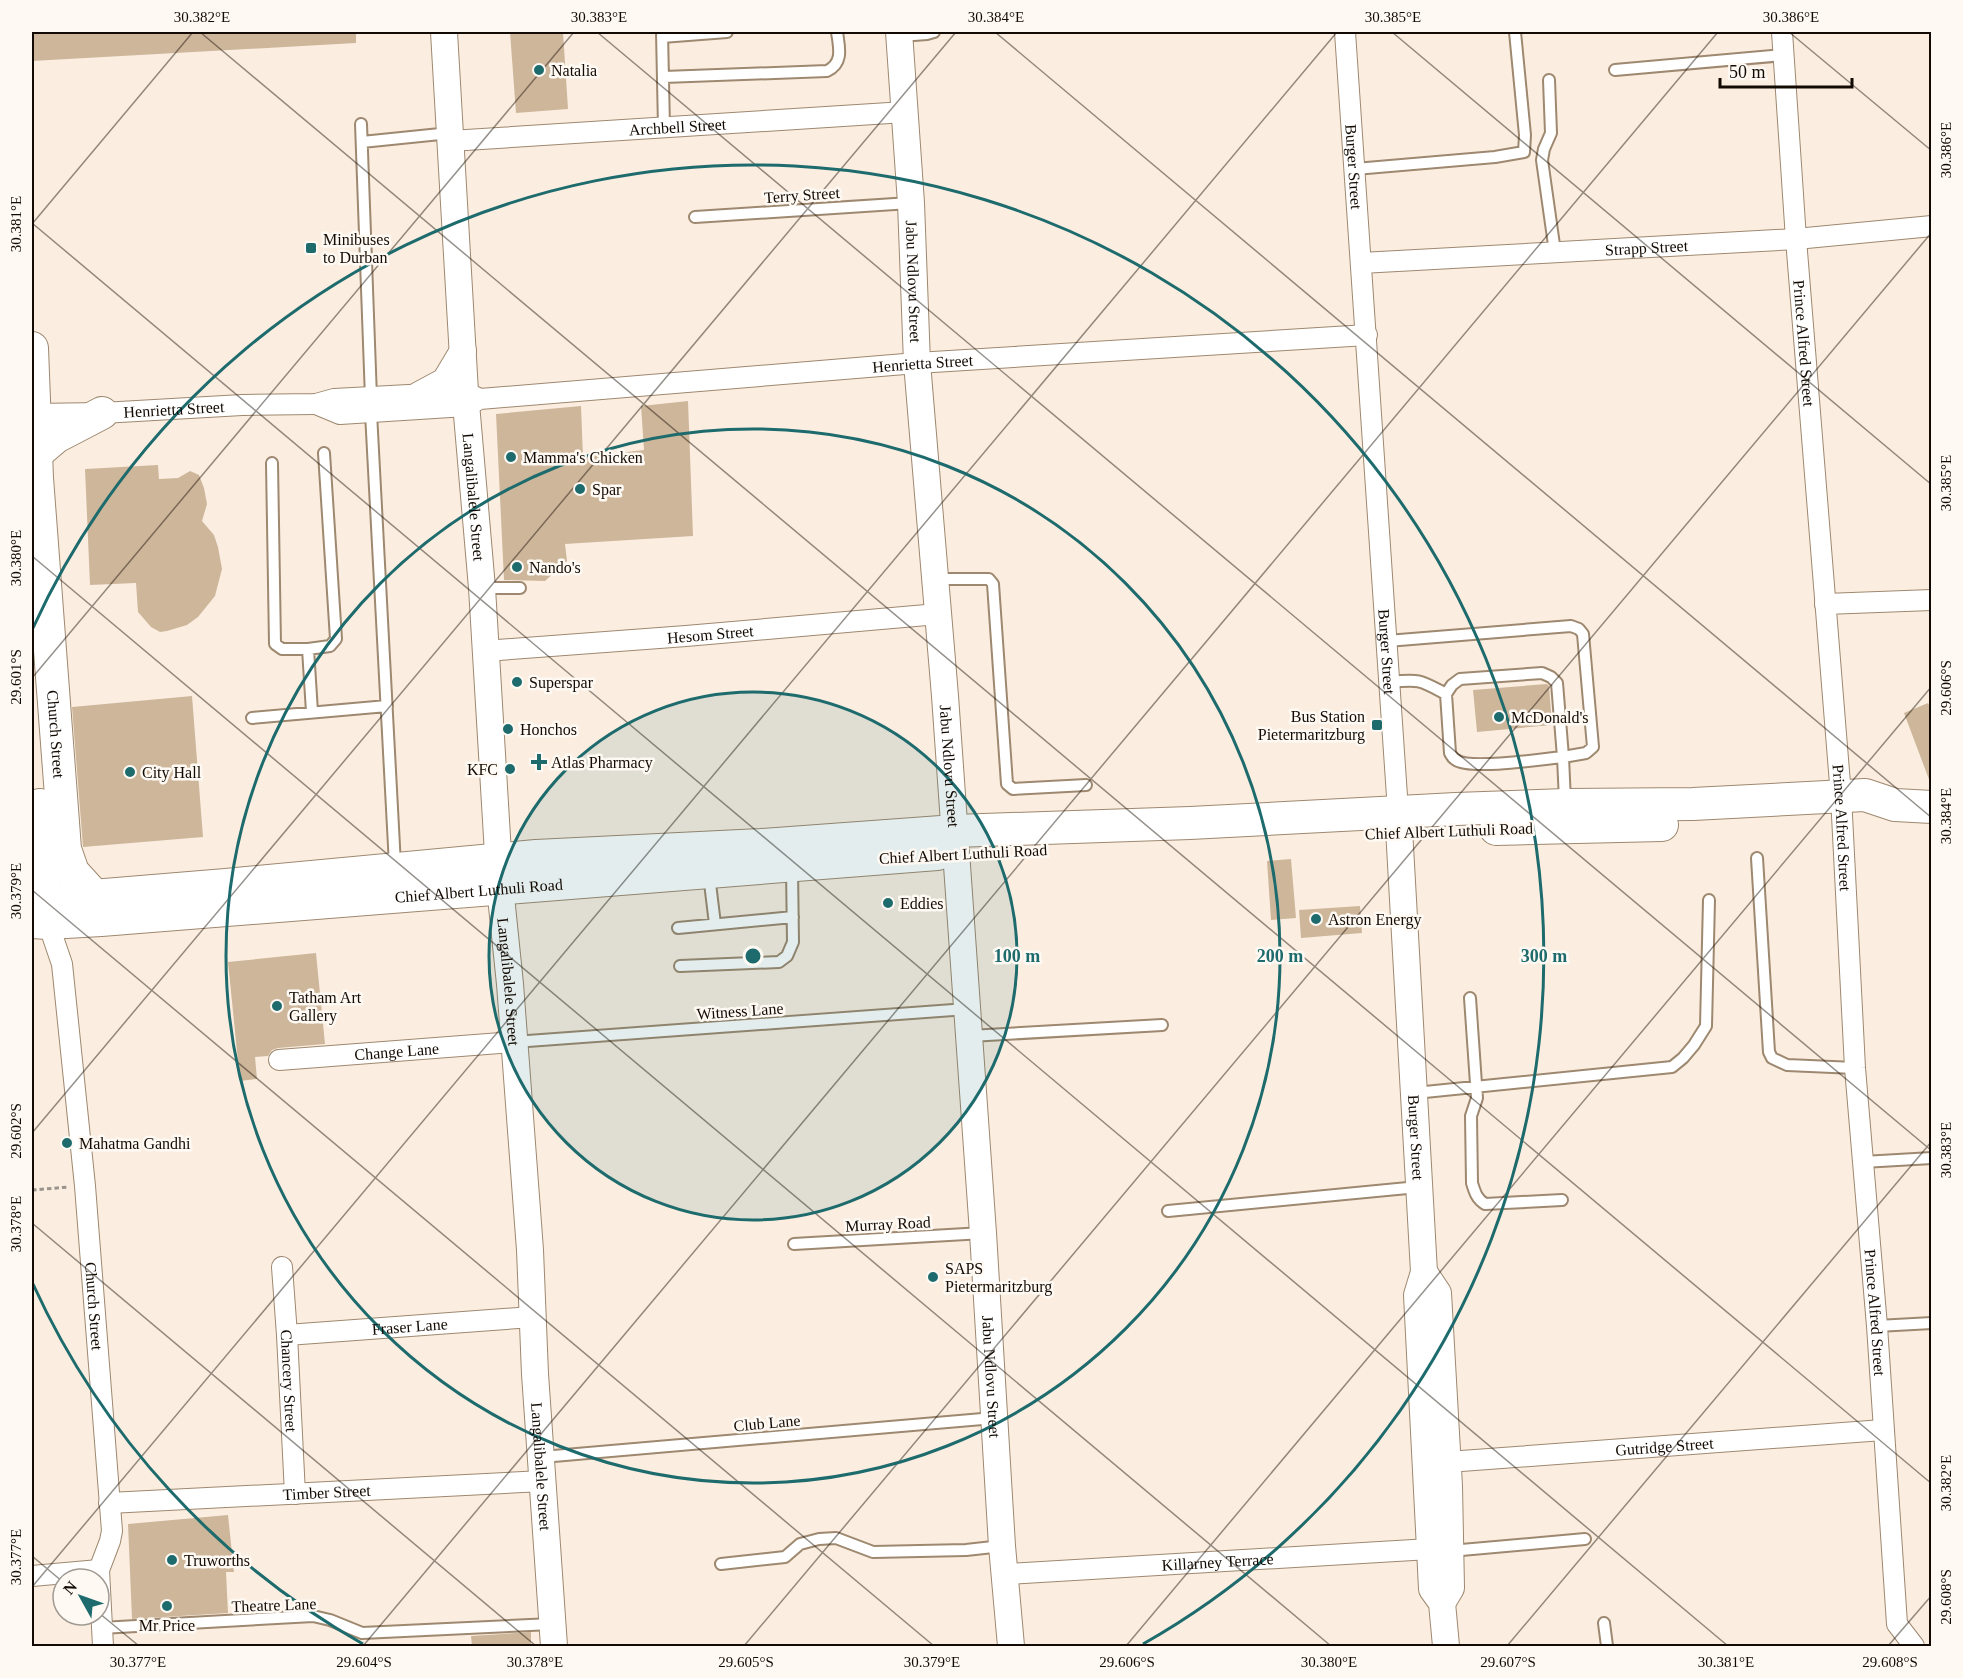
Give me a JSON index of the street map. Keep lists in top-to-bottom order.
{
  "streets": {
    "main road": ["Church Street", "Chief Albert Luthuli Road"],
    "street": [
      "Archbell Street",
      "Burger Street",
      "Strapp Street",
      "Jabu Ndlovu Street",
      "Prince Alfred Street",
      "Henrietta Street",
      "Langalibalele Street",
      "Hesom Street",
      "Change Lane",
      "Fraser Lane",
      "Chancery Street",
      "Gutridge Street",
      "Timber Street",
      "Killarney Terrace"
    ],
    "lane": [
      "Terry Street",
      "Witness Lane",
      "Murray Road",
      "Club Lane",
      "Theatre Lane"
    ]
  },
  "crossings": [
    ["Archbell Street", "Jabu Ndlovu Street"],
    ["Archbell Street", "Langalibalele Street"],
    ["Burger Street", "Strapp Street"],
    ["Burger Street", "Henrietta Street"],
    ["Burger Street", "Chief Albert Luthuli Road"],
    ["Burger Street", "Gutridge Street"],
    ["Burger Street", "Killarney Terrace"],
    ["Terry Street", "Jabu Ndlovu Street"],
    ["Strapp Street", "Prince Alfred Street"],
    ["Jabu Ndlovu Street", "Henrietta Street"],
    ["Jabu Ndlovu Street", "Hesom Street"],
    ["Jabu Ndlovu Street", "Chief Albert Luthuli Road"],
    ["Jabu Ndlovu Street", "Witness Lane"],
    ["Jabu Ndlovu Street", "Murray Road"],
    ["Jabu Ndlovu Street", "Club Lane"],
    ["Jabu Ndlovu Street", "Killarney Terrace"],
    ["Prince Alfred Street", "Chief Albert Luthuli Road"],
    ["Prince Alfred Street", "Gutridge Street"],
    ["Henrietta Street", "Langalibalele Street"],
    ["Henrietta Street", "Church Street"],
    ["Langalibalele Street", "Hesom Street"],
    ["Langalibalele Street", "Chief Albert Luthuli Road"],
    ["Langalibalele Street", "Witness Lane"],
    ["Langalibalele Street", "Change Lane"],
    ["Langalibalele Street", "Fraser Lane"],
    ["Langalibalele Street", "Club Lane"],
    ["Langalibalele Street", "Timber Street"],
    ["Langalibalele Street", "Theatre Lane"],
    ["Church Street", "Chief Albert Luthuli Road"],
    ["Church Street", "Timber Street"],
    ["Witness Lane", "Change Lane"],
    ["Fraser Lane", "Chancery Street"],
    ["Chancery Street", "Timber Street"],
    ["Club Lane", "Timber Street"]
  ],
  "places": {
    "other": [
      "Natalia",
      "Mamma's Chicken",
      "Spar",
      "Nando's",
      "Superspar",
      "McDonald's",
      "Honchos",
      "KFC",
      "City Hall",
      "Eddies",
      "Astron Energy",
      "Tatham Art Gallery",
      "Mahatma Gandhi",
      "SAPS Pietermaritzburg",
      "Truworths",
      "Mr Price"
    ],
    "transit": ["Minibuses to Durban", "Bus Station Pietermaritzburg"],
    "health": ["Atlas Pharmacy"]
  },
  "scale_bar": "50 m",
  "north": "top left",
  "coordinates": [
    "30.382°E",
    "30.383°E",
    "30.384°E",
    "30.385°E",
    "30.386°E",
    "30.381°E",
    "30.380°E",
    "29.601°S",
    "29.606°S",
    "30.379°E",
    "29.602°S",
    "30.378°E",
    "30.377°E",
    "29.608°S",
    "29.604°S",
    "29.605°S",
    "29.607°S"
  ],
  "rings": ["100 m", "200 m", "300 m"]
}
